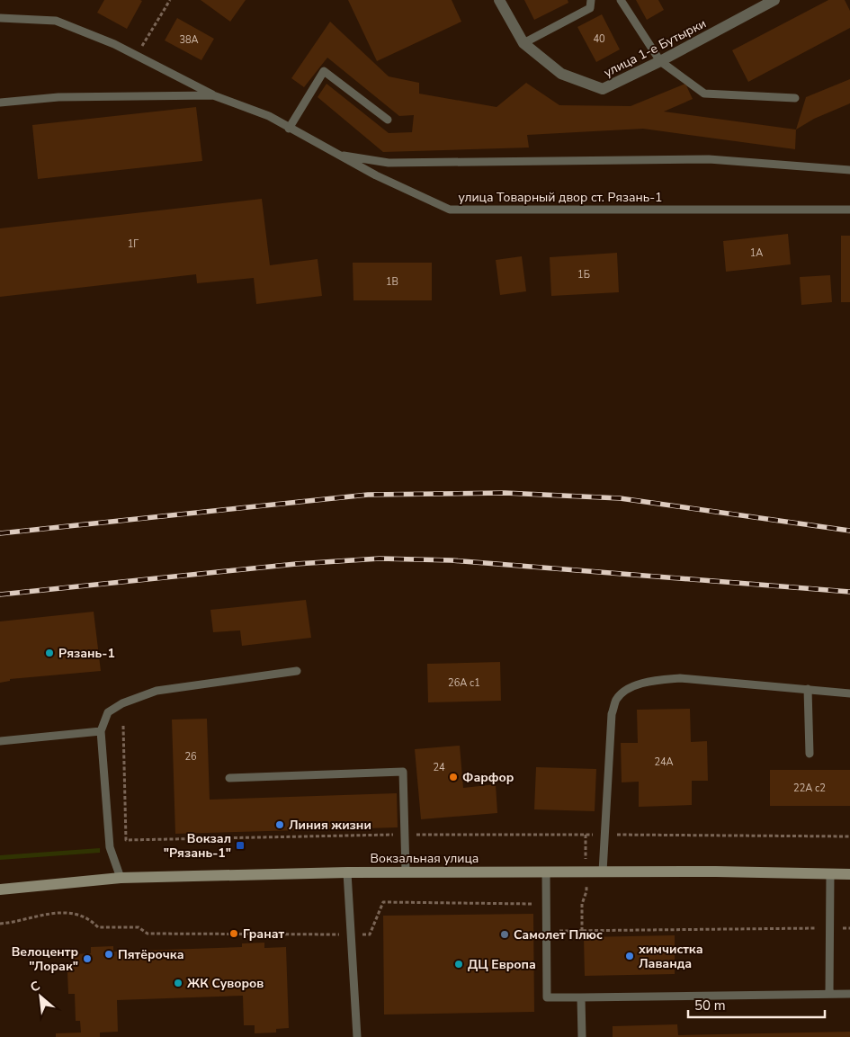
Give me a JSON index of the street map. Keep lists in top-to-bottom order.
{
  "streets": {
    "main road": ["Вокзальная улица"],
    "street": ["улица 1-е Бутырки"],
    "lane": ["улица Товарный двор ст. Рязань-1"]
  },
  "places": {
    "other": [
      "Рязань-1",
      "Фарфор",
      "Линия жизни",
      "Гранат",
      "Самолет Плюс",
      "Пятёрочка",
      "химчистка Лаванда",
      "Велоцентр \"Лорак\"",
      "ДЦ Европа",
      "ЖК Суворов"
    ],
    "transit": ["Вокзал \"Рязань-1\""]
  },
  "house_numbers": [
    "40",
    "38А",
    "1Г",
    "1А",
    "1Б",
    "1В",
    "26А с1",
    "26",
    "24А",
    "24",
    "22А с2"
  ],
  "scale_bar": "50 m",
  "north": "top left"
}
